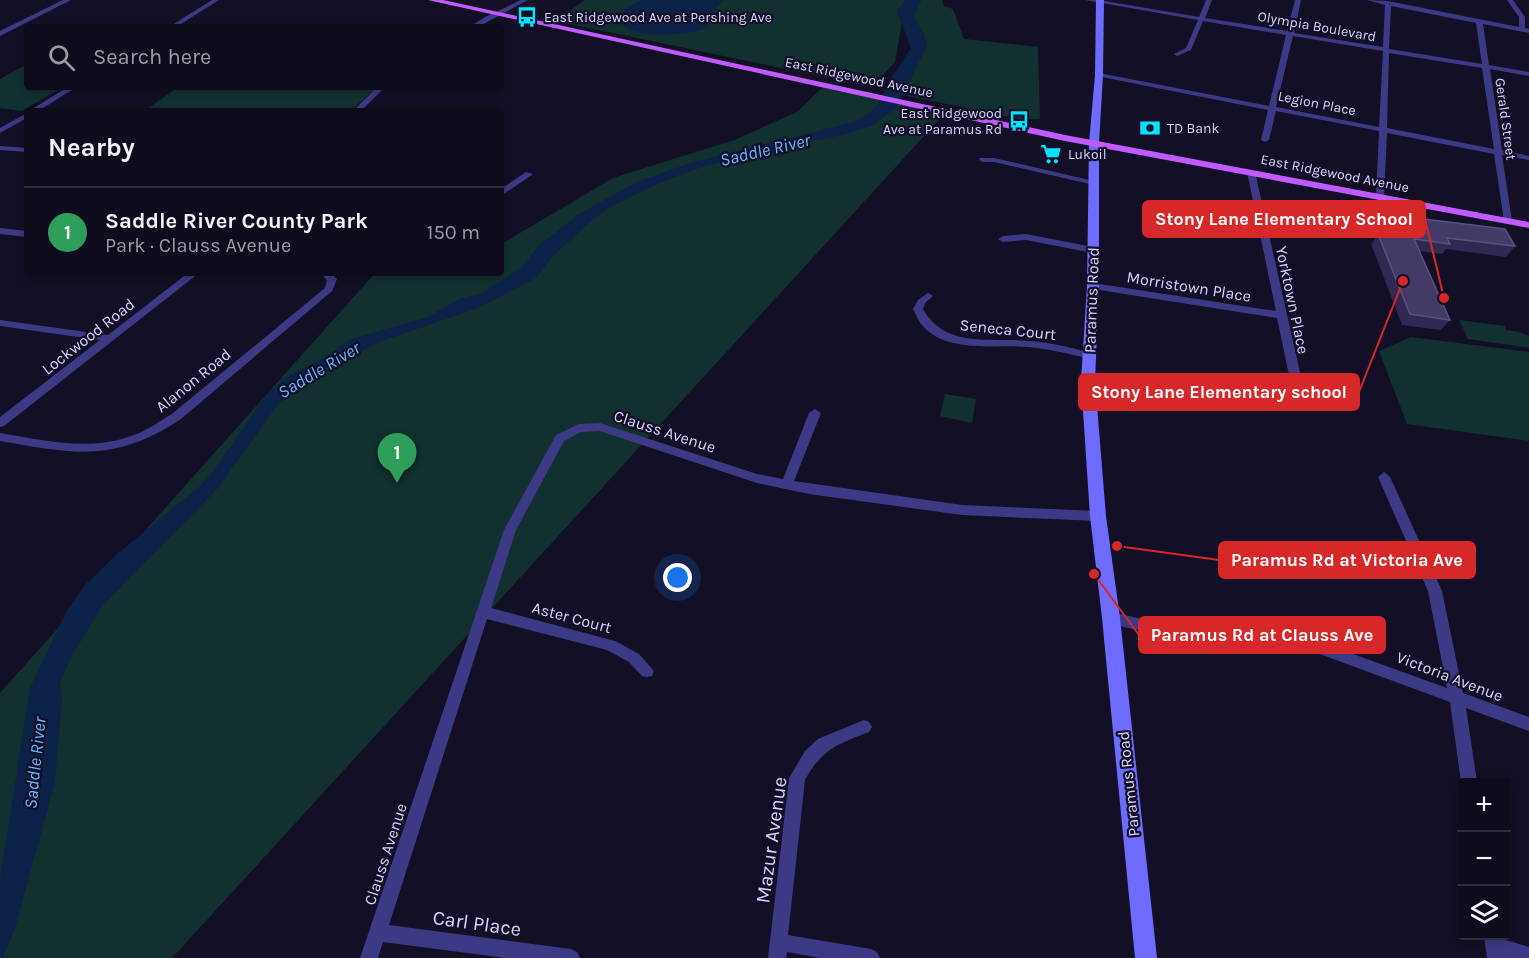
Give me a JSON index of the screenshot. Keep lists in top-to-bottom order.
{
  "streets": {
    "main road": ["East Ridgewood Avenue", "Paramus Road"],
    "street": [
      "Olympia Boulevard",
      "Legion Place",
      "Gerald Street",
      "Morristown Place",
      "Yorktown Place",
      "Seneca Court",
      "Lockwood Road",
      "Alanon Road",
      "Clauss Avenue",
      "Aster Court",
      "Victoria Avenue",
      "Mazur Avenue",
      "Carl Place"
    ]
  },
  "crossings": [
    ["Olympia Boulevard", "Gerald Street"],
    ["Olympia Boulevard", "Paramus Road"],
    ["East Ridgewood Avenue", "Gerald Street"],
    ["East Ridgewood Avenue", "Paramus Road"],
    ["East Ridgewood Avenue", "Yorktown Place"],
    ["Legion Place", "Gerald Street"],
    ["Legion Place", "Paramus Road"],
    ["Morristown Place", "Paramus Road"],
    ["Morristown Place", "Yorktown Place"],
    ["Paramus Road", "Seneca Court"],
    ["Paramus Road", "Clauss Avenue"],
    ["Paramus Road", "Victoria Avenue"],
    ["Clauss Avenue", "Aster Court"],
    ["Clauss Avenue", "Carl Place"]
  ],
  "water": ["Saddle River"],
  "places": {
    "bus stop": ["East Ridgewood Ave at Pershing Ave", "East Ridgewood Ave at Paramus Rd"],
    "bank": ["TD Bank"],
    "supermarket": ["Lukoil"],
    "other": [
      "Stony Lane Elementary school",
      "Stony Lane Elementary School",
      "Paramus Rd at Victoria Ave",
      "Paramus Rd at Clauss Ave"
    ]
  },
  "page": {
    "search": "Search here",
    "heading": "Nearby",
    "list": [
      {
        "mark": "1",
        "name": "Saddle River County Park",
        "note": "Park · Clauss Avenue",
        "value": "150 m"
      }
    ],
    "pins": "1",
    "map_buttons": ["+", "−"]
  }
}
